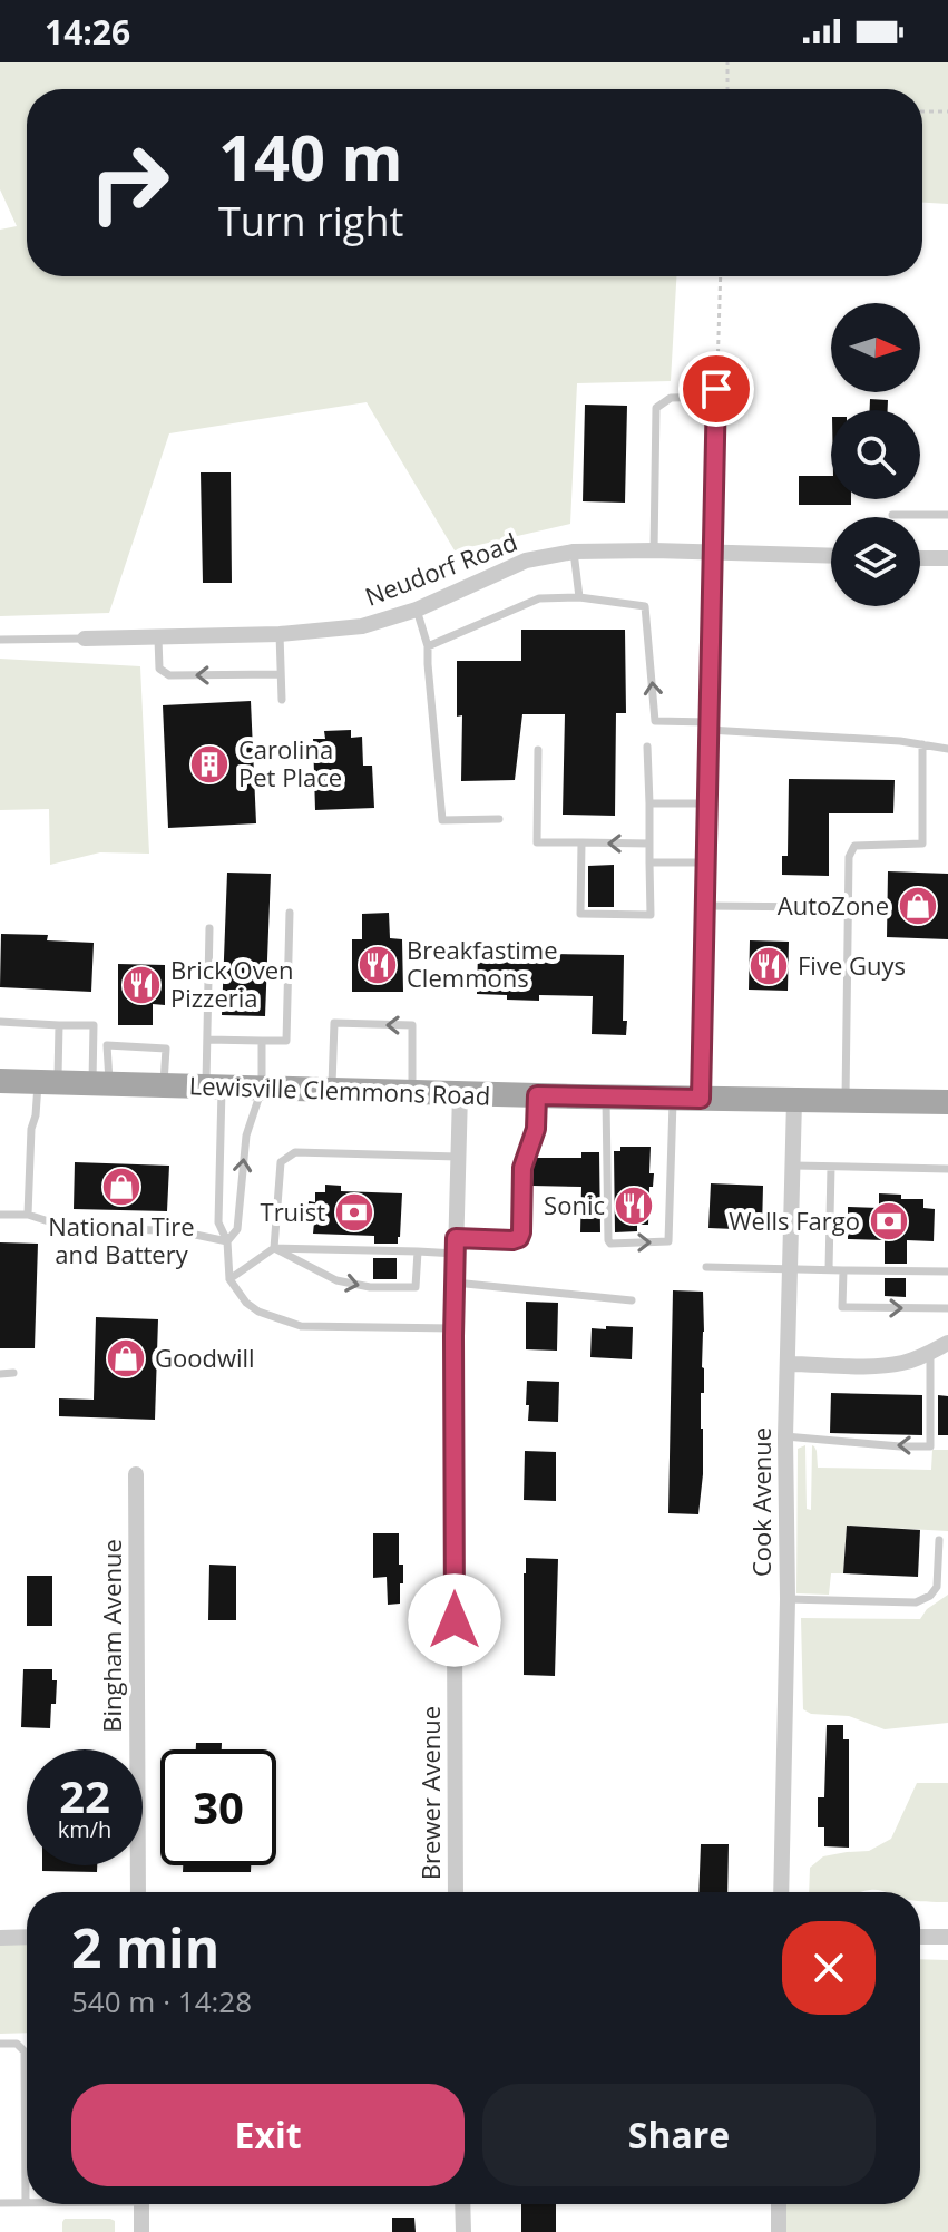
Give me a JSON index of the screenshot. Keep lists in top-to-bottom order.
{
  "streets": {
    "main road": ["Lewisville Clemmons Road"],
    "street": [
      "Neudorf Road",
      "Cook Avenue",
      "Bingham Avenue",
      "Brewer Avenue"
    ]
  },
  "crossings": [
    ["Lewisville Clemmons Road", "Cook Avenue"],
    ["Lewisville Clemmons Road", "Brewer Avenue"]
  ],
  "places": {
    "building": ["Carolina Pet Place"],
    "shop": ["AutoZone", "National Tire and Battery", "Goodwill"],
    "restaurant": [
      "Breakfastime Clemmons",
      "Five Guys",
      "Brick Oven Pizzeria",
      "Sonic"
    ],
    "bank": ["Truist", "Wells Fargo"]
  },
  "north": "right",
  "page": {
    "status": "14:26",
    "turn": ["140 m", "Turn right"],
    "speed": "22 km/h",
    "limit": "30",
    "heading": ["2 min", "540 m · 14:28"],
    "buttons": ["Exit", "Share"]
  }
}
